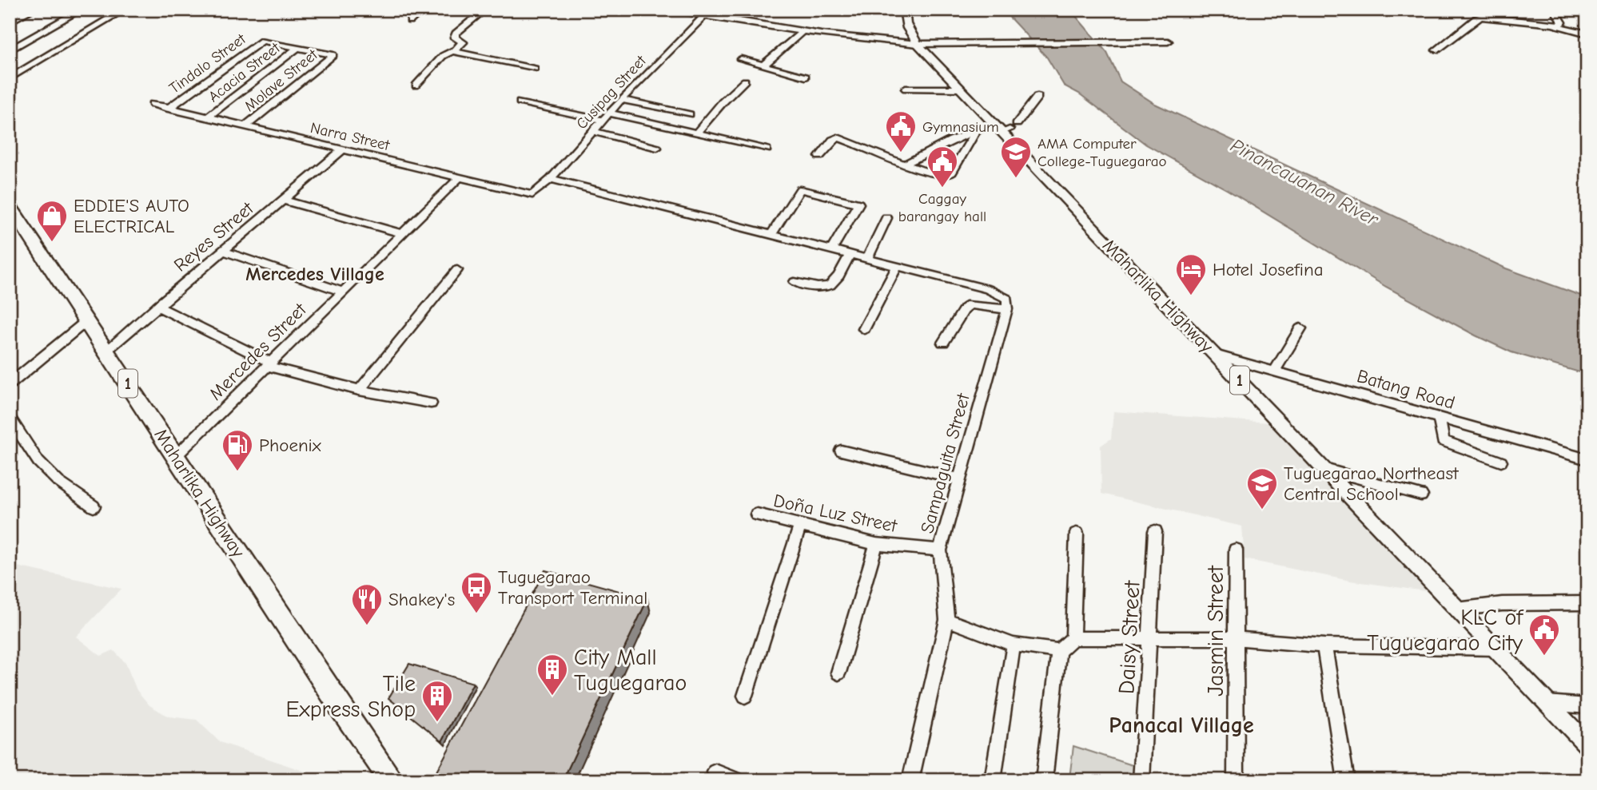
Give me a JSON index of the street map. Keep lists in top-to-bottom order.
{
  "streets": {
    "highway": ["Maharlika Highway", "1"],
    "street": [
      "Tindalo Street",
      "Acacia Street",
      "Molave Street",
      "Cusipag Street",
      "Narra Street",
      "Reyes Street",
      "Mercedes Street",
      "Batang Road",
      "Sampaguita Street",
      "Doña Luz Street",
      "Jasmin Street",
      "Daisy Street"
    ]
  },
  "crossings": [
    ["Tindalo Street", "Acacia Street"],
    ["Tindalo Street", "Molave Street"],
    ["Tindalo Street", "Narra Street"],
    ["Acacia Street", "Molave Street"],
    ["Acacia Street", "Narra Street"],
    ["Molave Street", "Narra Street"],
    ["Cusipag Street", "Narra Street"],
    ["Narra Street", "Reyes Street"],
    ["Narra Street", "Mercedes Street"],
    ["Reyes Street", "Maharlika Highway"],
    ["Maharlika Highway", "Mercedes Street"],
    ["Maharlika Highway", "Batang Road"],
    ["Sampaguita Street", "Doña Luz Street"]
  ],
  "districts": ["Mercedes Village", "Panacal Village"],
  "water": ["Pinancauanan River"],
  "places": {
    "public building": ["Gymnasium", "Caggay barangay hall", "KLC of Tuguegarao City"],
    "school or university": ["AMA Computer College-Tuguegarao", "Tuguegarao Northeast Central School"],
    "shop": ["EDDIE'S AUTO ELECTRICAL"],
    "hotel": ["Hotel Josefina"],
    "fuel station": ["Phoenix"],
    "bus stop": ["Tuguegarao Transport Terminal"],
    "restaurant": ["Shakey's"],
    "building": ["City Mall Tuguegarao", "Tile Express Shop"]
  }
}
